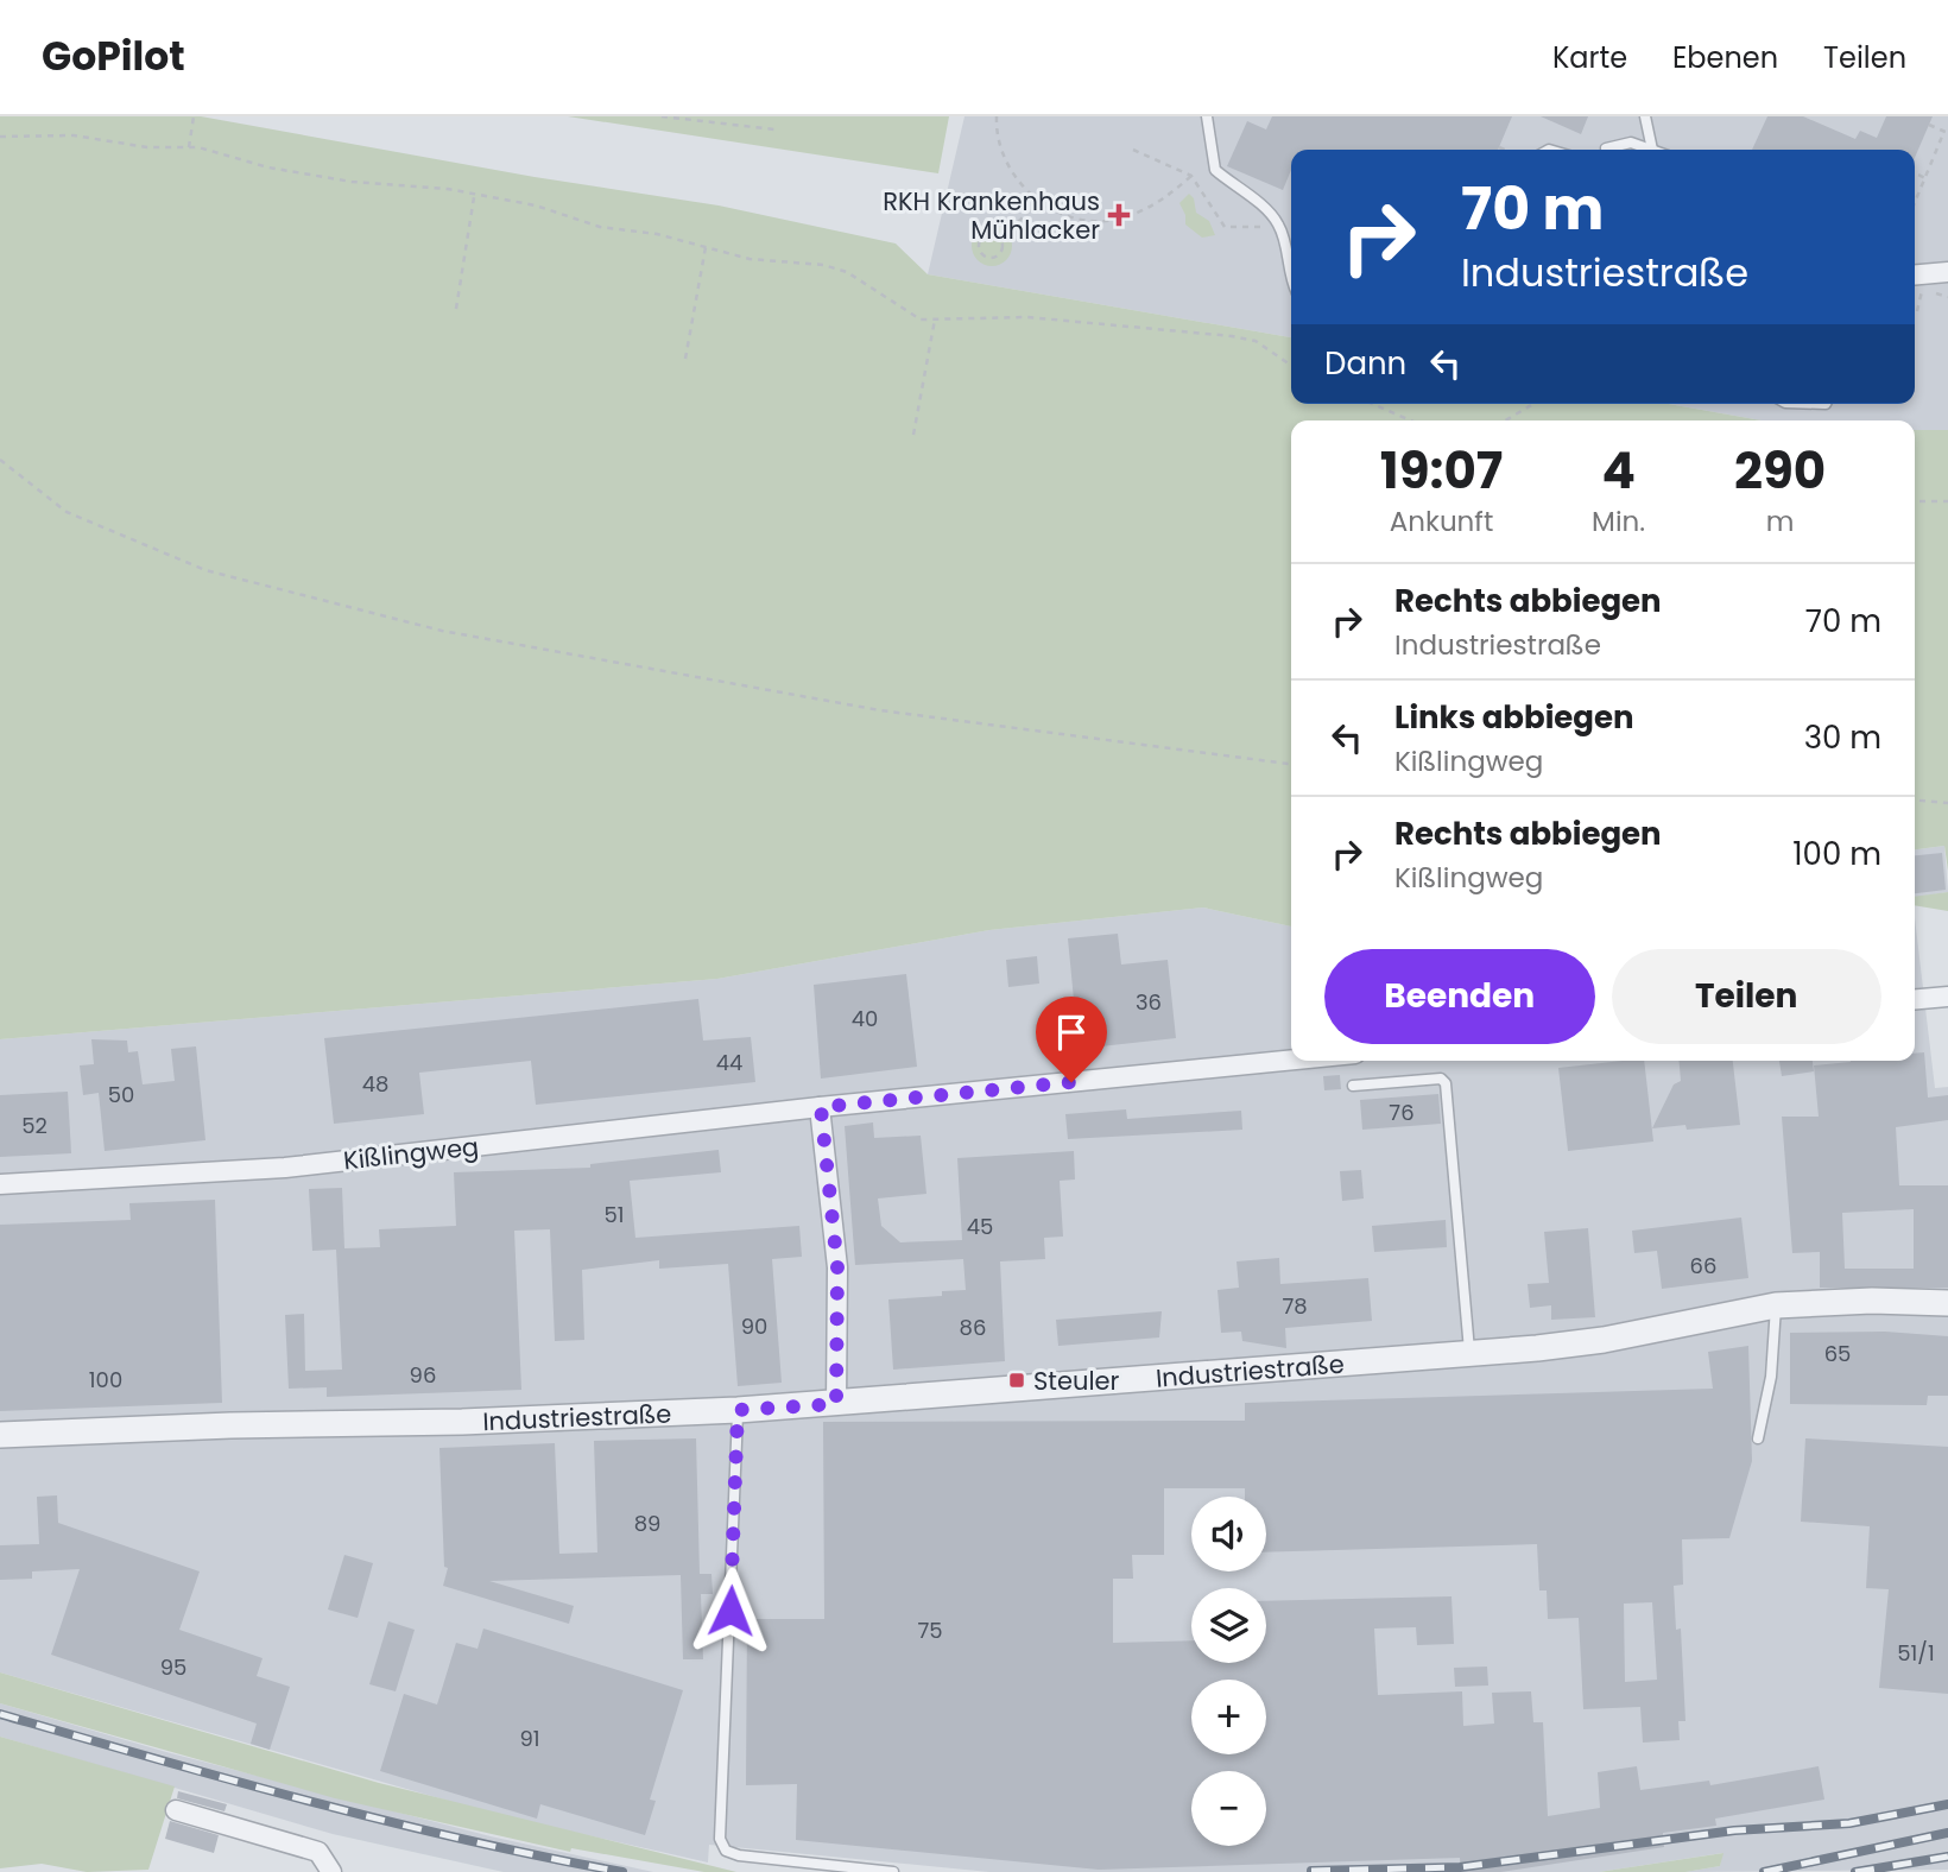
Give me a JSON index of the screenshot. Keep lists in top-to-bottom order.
{
  "streets": {
    "street": ["Kißlingweg", "Industriestraße"]
  },
  "places": {
    "health": ["RKH Krankenhaus Mühlacker"],
    "transit": ["Steuler"]
  },
  "house_numbers": [
    "36",
    "40",
    "44",
    "48",
    "50",
    "76",
    "52",
    "51",
    "45",
    "66",
    "78",
    "90",
    "86",
    "65",
    "96",
    "100",
    "89",
    "75",
    "51/1",
    "95",
    "91"
  ],
  "page": {
    "header": "GoPilot",
    "nav": ["Karte", "Ebenen", "Teilen"],
    "turn": ["70 m", "Industriestraße"],
    "then": "Dann",
    "eta": [
      "19:07",
      "Ankunft",
      "4",
      "Min.",
      "290",
      "m"
    ],
    "list": [
      {
        "name": "Rechts abbiegen",
        "note": "Industriestraße",
        "value": "70 m"
      },
      {
        "name": "Links abbiegen",
        "note": "Kißlingweg",
        "value": "30 m"
      },
      {
        "name": "Rechts abbiegen",
        "note": "Kißlingweg",
        "value": "100 m"
      }
    ],
    "buttons": ["Beenden", "Teilen"],
    "map_buttons": ["+", "−"]
  }
}
